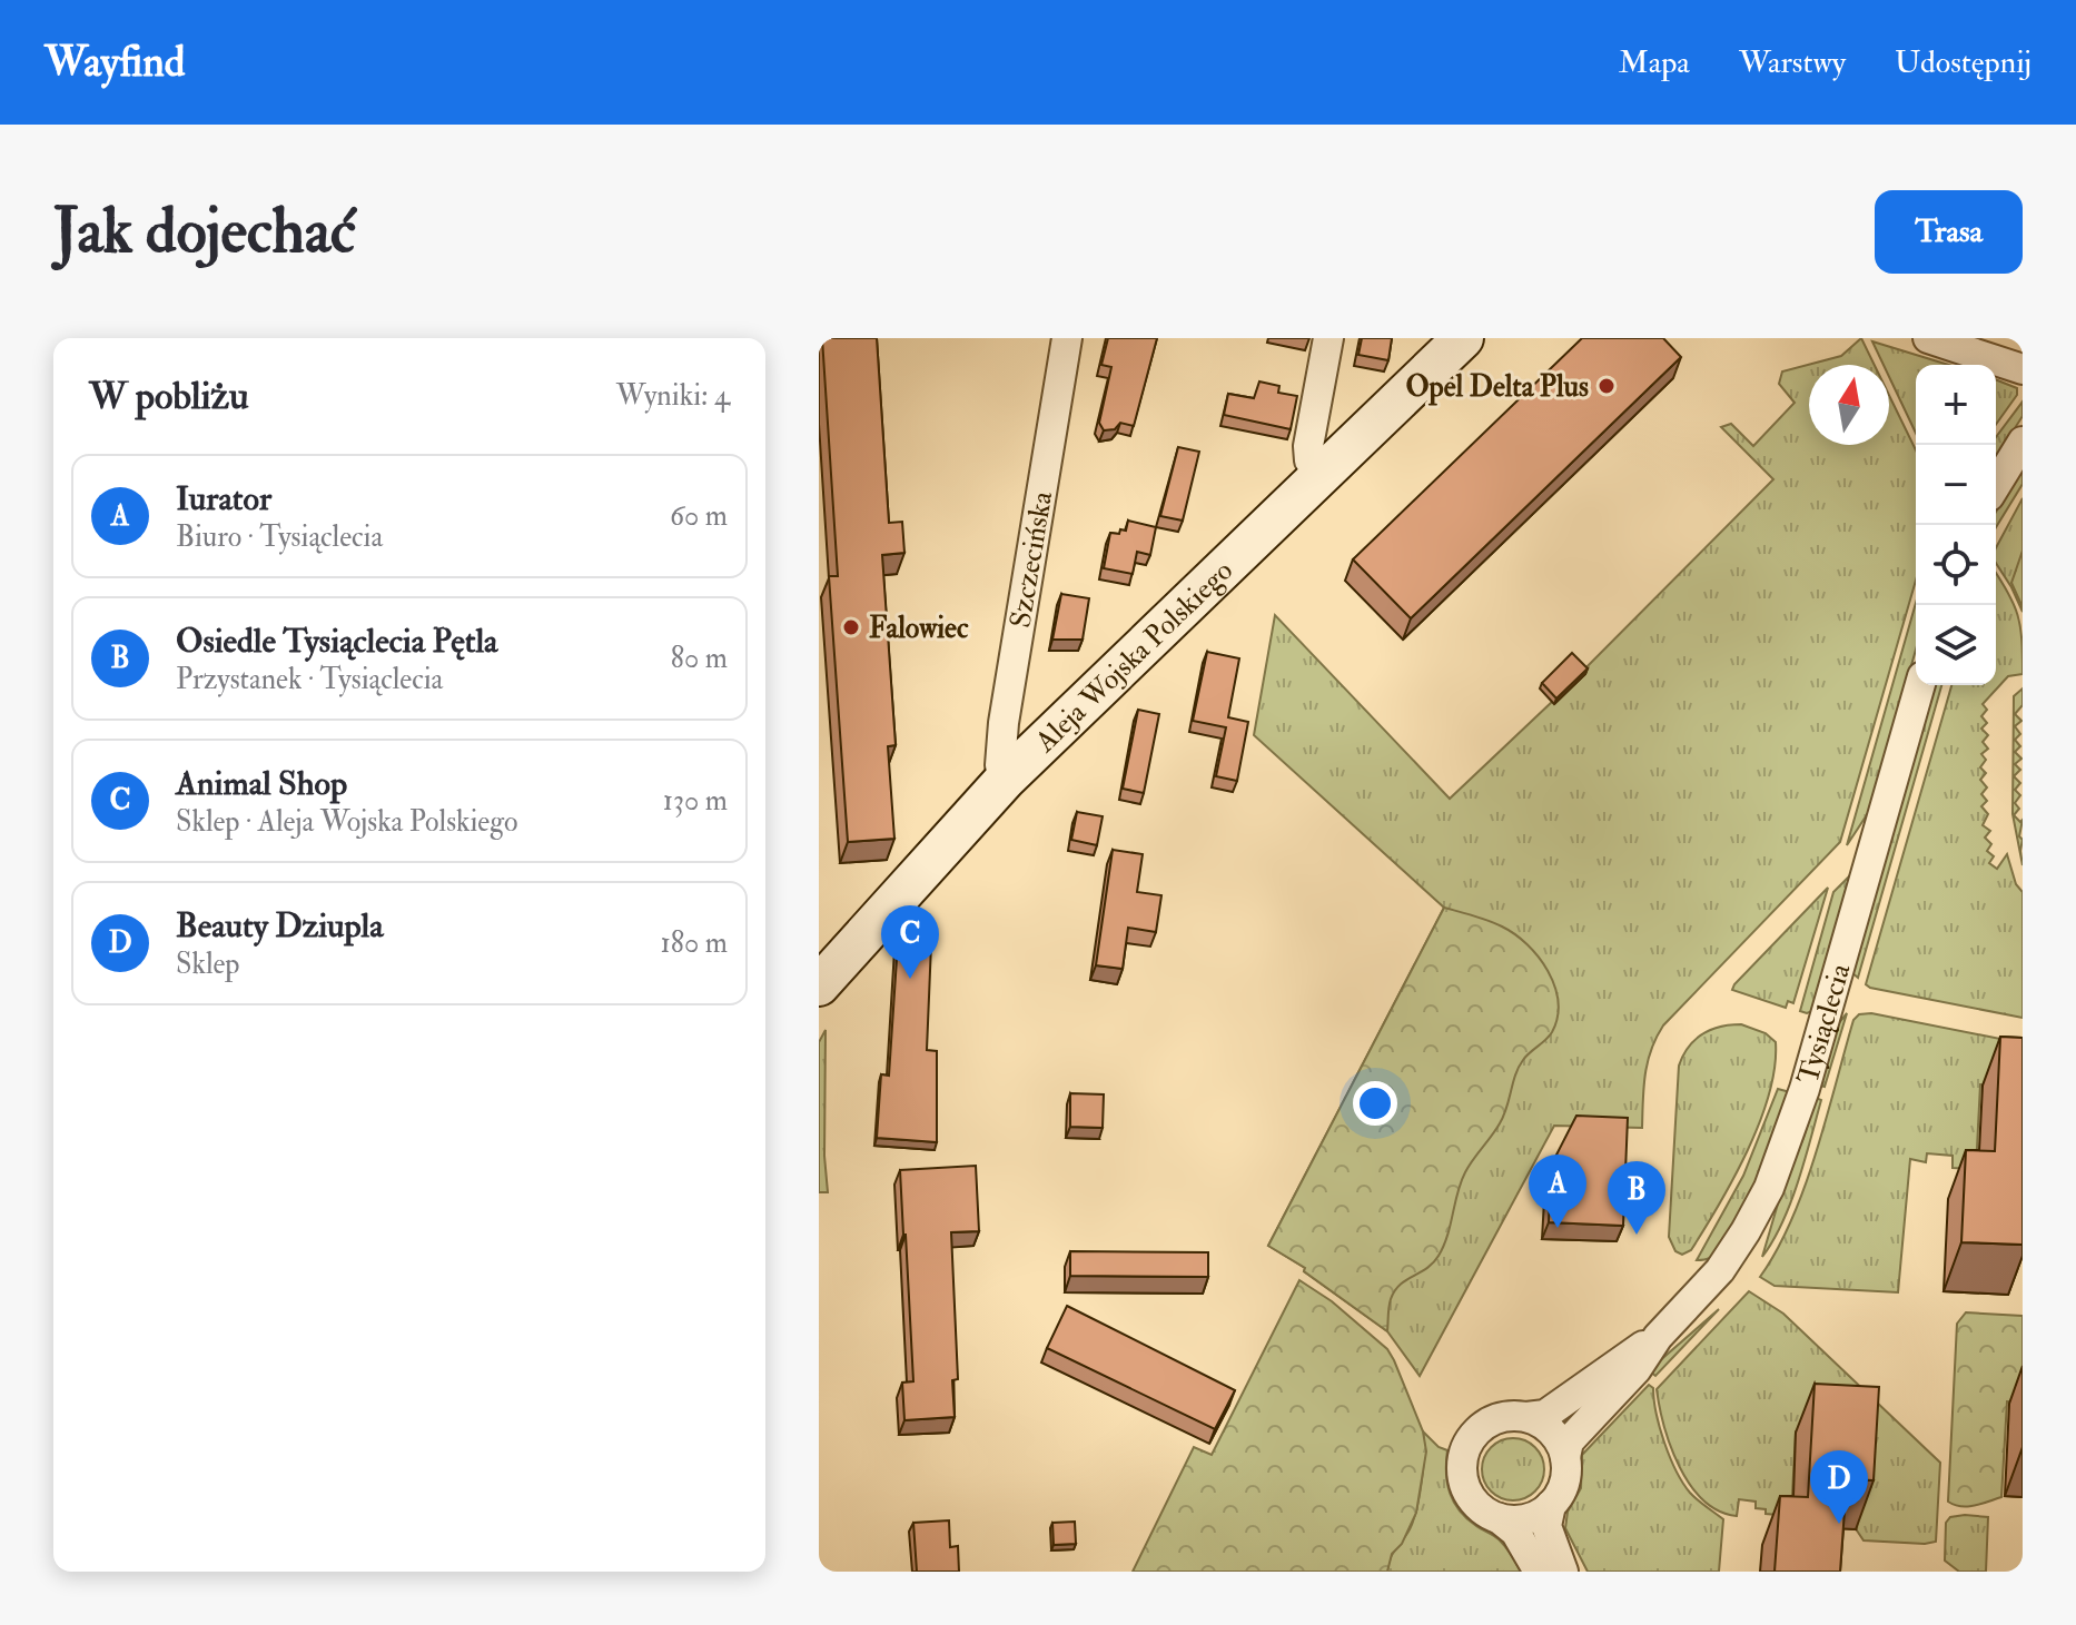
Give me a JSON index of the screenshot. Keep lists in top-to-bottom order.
{
  "streets": {
    "main road": ["Aleja Wojska Polskiego"],
    "street": ["Szczecińska", "Tysiąclecia"]
  },
  "crossings": [
    ["Szczecińska", "Aleja Wojska Polskiego"]
  ],
  "places": ["Opel Delta Plus", "Falowiec"],
  "north": "top",
  "page": {
    "header": "Wayfind",
    "nav": ["Mapa", "Warstwy", "Udostępnij"],
    "buttons": "Trasa",
    "title": "Jak dojechać",
    "heading": ["W pobliżu", "Wyniki: 4"],
    "map_buttons": ["+", "−"],
    "list": [
      {
        "mark": "A",
        "name": "Iurator",
        "note": "Biuro · Tysiąclecia",
        "value": "60 m"
      },
      {
        "mark": "B",
        "name": "Osiedle Tysiąclecia Pętla",
        "note": "Przystanek · Tysiąclecia",
        "value": "80 m"
      },
      {
        "mark": "C",
        "name": "Animal Shop",
        "note": "Sklep · Aleja Wojska Polskiego",
        "value": "130 m"
      },
      {
        "mark": "D",
        "name": "Beauty Dziupla",
        "note": "Sklep",
        "value": "180 m"
      }
    ],
    "pins": [
      "C",
      "A",
      "B",
      "D"
    ]
  }
}
